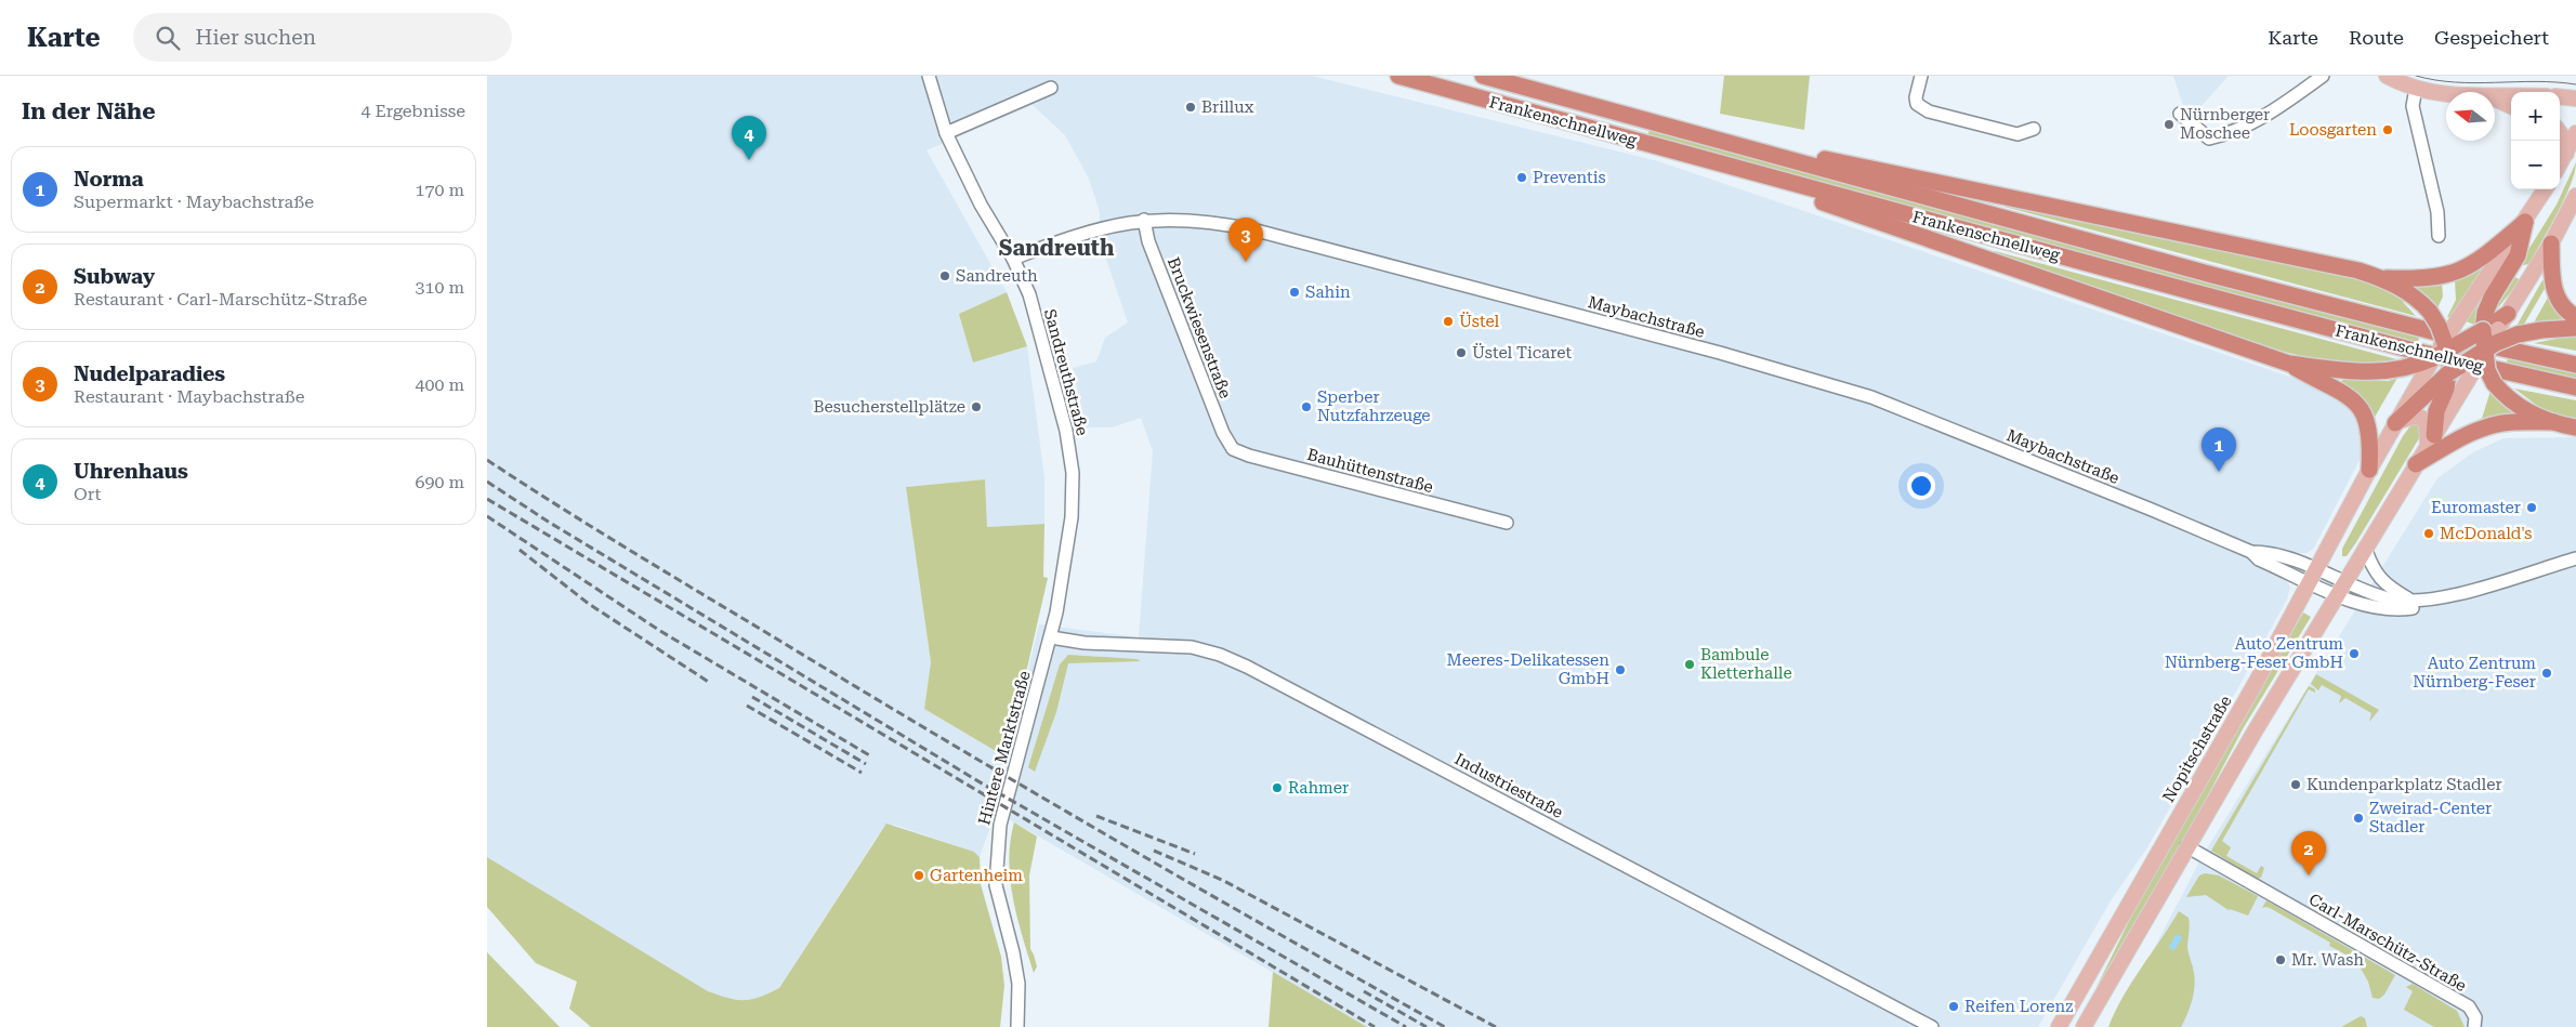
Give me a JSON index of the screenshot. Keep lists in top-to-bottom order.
{
  "streets": {
    "highway": ["Frankenschnellweg"],
    "main road": ["Nopitschstraße"],
    "street": [
      "Maybachstraße",
      "Bruckwiesenstraße",
      "Sandreuthstraße",
      "Bauhüttenstraße",
      "Hintere Marktstraße",
      "Industriestraße",
      "Carl-Marschütz-Straße"
    ]
  },
  "crossings": [
    ["Maybachstraße", "Bruckwiesenstraße"],
    ["Maybachstraße", "Sandreuthstraße"],
    ["Maybachstraße", "Nopitschstraße"],
    ["Bruckwiesenstraße", "Bauhüttenstraße"],
    ["Sandreuthstraße", "Hintere Marktstraße"],
    ["Sandreuthstraße", "Industriestraße"],
    ["Hintere Marktstraße", "Industriestraße"]
  ],
  "districts": ["Sandreuth"],
  "places": [
    "Brillux",
    "Nürnberger Moschee",
    "Loosgarten",
    "Preventis",
    "Sandreuth",
    "Sahin",
    "Üstel",
    "Üstel Ticaret",
    "Besucherstellplätze",
    "Sperber Nutzfahrzeuge",
    "Euromaster",
    "McDonald's",
    "Auto Zentrum Nürnberg-Feser GmbH",
    "Bambule Kletterhalle",
    "Meeres-Delikatessen GmbH",
    "Auto Zentrum Nürnberg-Feser",
    "Kundenparkplatz Stadler",
    "Rahmer",
    "Zweirad-Center Stadler",
    "Gartenheim",
    "Mr. Wash",
    "Reifen Lorenz"
  ],
  "north": "left",
  "page": {
    "header": "Karte",
    "search": "Hier suchen",
    "nav": ["Karte", "Route", "Gespeichert"],
    "heading": ["In der Nähe", "4 Ergebnisse"],
    "map_buttons": ["+", "−"],
    "pins": [
      "4",
      "3",
      "1",
      "2"
    ],
    "list": [
      {
        "mark": "1",
        "name": "Norma",
        "note": "Supermarkt · Maybachstraße",
        "value": "170 m"
      },
      {
        "mark": "2",
        "name": "Subway",
        "note": "Restaurant · Carl-Marschütz-Straße",
        "value": "310 m"
      },
      {
        "mark": "3",
        "name": "Nudelparadies",
        "note": "Restaurant · Maybachstraße",
        "value": "400 m"
      },
      {
        "mark": "4",
        "name": "Uhrenhaus",
        "note": "Ort",
        "value": "690 m"
      }
    ]
  }
}
